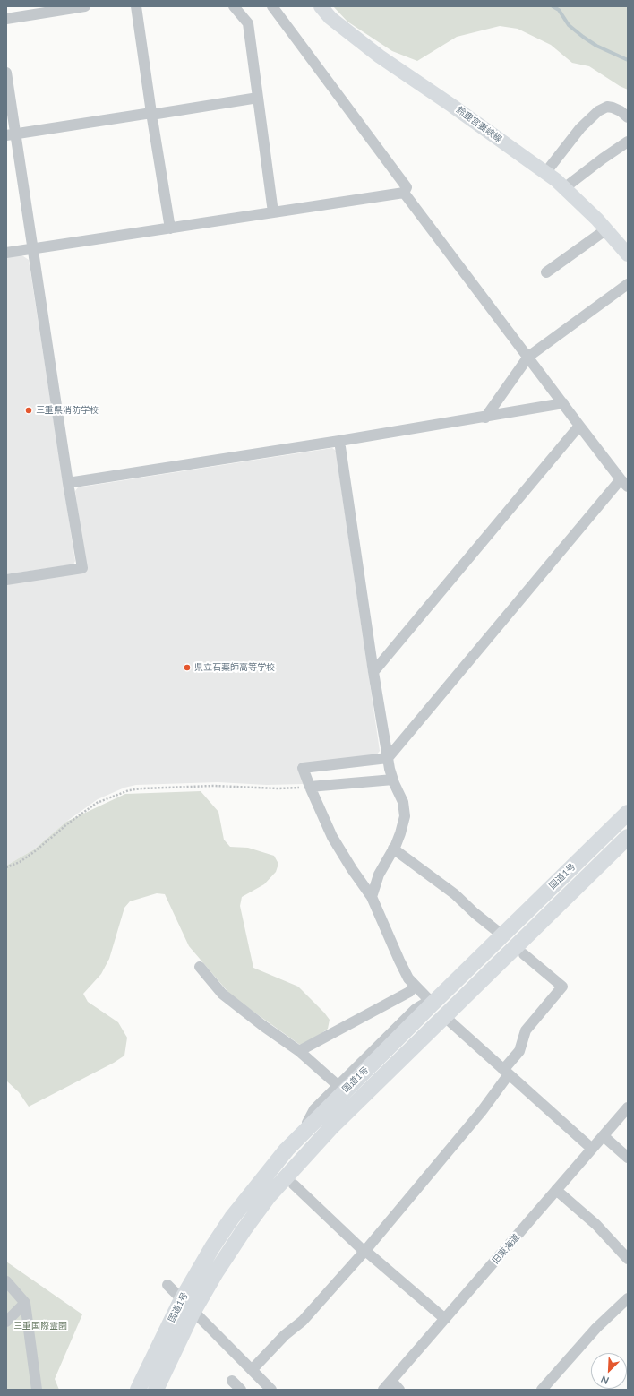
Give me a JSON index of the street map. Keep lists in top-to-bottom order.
{
  "streets": {
    "highway": ["国道1号"],
    "main road": ["鈴鹿宮妻峡線"],
    "street": ["旧東海道"]
  },
  "parks": ["三重国際霊園"],
  "places": ["三重県消防学校", "県立石薬師高等学校"],
  "north": "bottom left"
}
